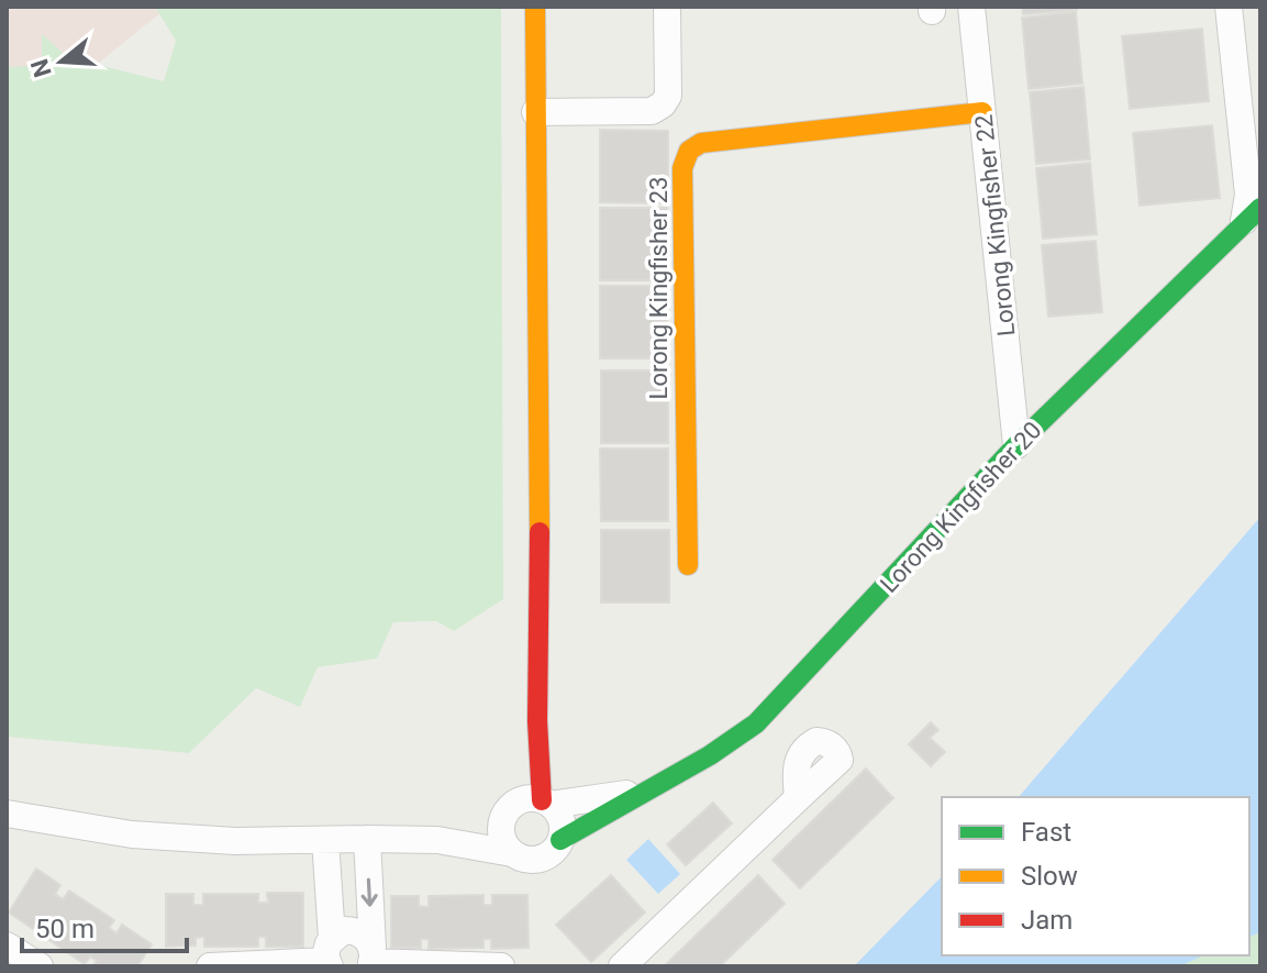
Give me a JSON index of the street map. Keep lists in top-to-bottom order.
{
  "streets": {
    "street": ["Lorong Kingfisher 22", "Lorong Kingfisher 23", "Lorong Kingfisher 20"]
  },
  "crossings": [
    ["Lorong Kingfisher 22", "Lorong Kingfisher 23"],
    ["Lorong Kingfisher 22", "Lorong Kingfisher 20"]
  ],
  "legend": ["Fast", "Slow", "Jam"],
  "scale_bar": "50 m",
  "north": "left"
}
